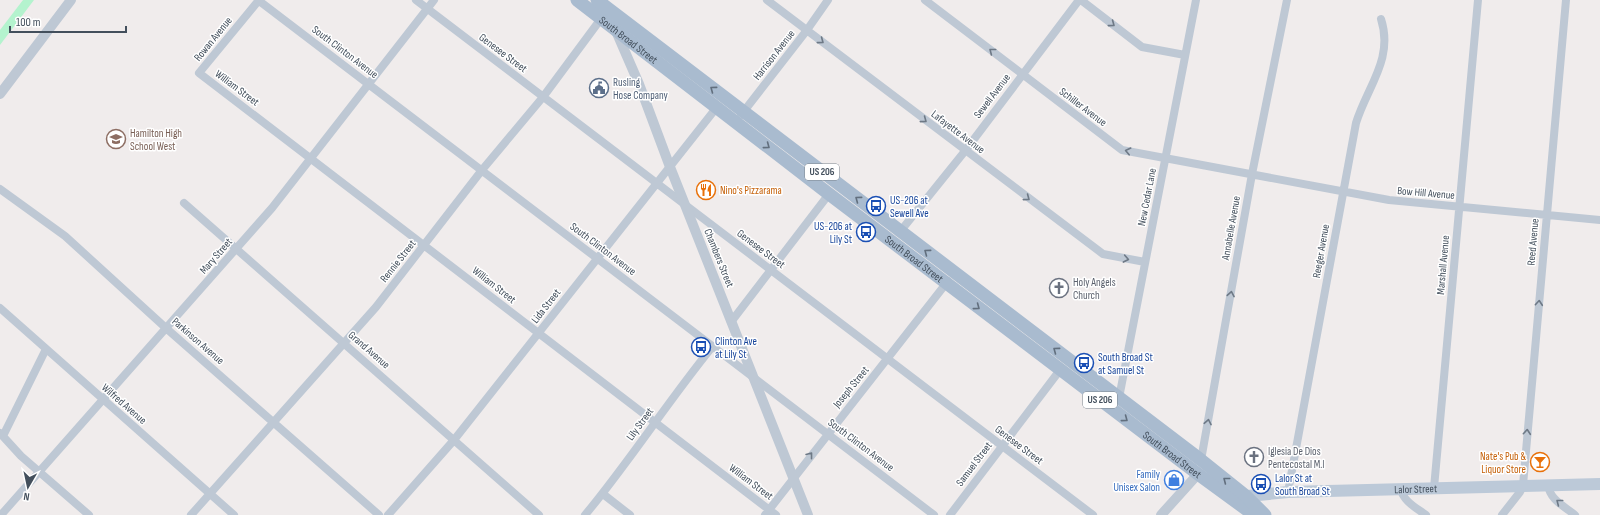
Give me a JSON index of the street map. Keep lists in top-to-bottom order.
{
  "streets": {
    "main road": ["South Broad Street", "US 206", "Lalor Street"],
    "street": [
      "Rowan Avenue",
      "South Clinton Avenue",
      "Genesee Street",
      "Harrison Avenue",
      "William Street",
      "Sewell Avenue",
      "Schiller Avenue",
      "Lafayette Avenue",
      "Bow Hill Avenue",
      "New Cedar Lane",
      "Annabelle Avenue",
      "Reed Avenue",
      "Reeger Avenue",
      "Mary Street",
      "Chambers Street",
      "Rennie Street",
      "Marshall Avenue",
      "Lida Street",
      "Parkinson Avenue",
      "Grand Avenue",
      "Joseph Street",
      "Wilfred Avenue",
      "Lily Street",
      "Samuel Street"
    ]
  },
  "crossings": [
    ["Rowan Avenue", "South Clinton Avenue"],
    ["Rowan Avenue", "William Street"],
    ["South Broad Street", "Harrison Avenue"],
    ["South Broad Street", "Sewell Avenue"],
    ["South Broad Street", "New Cedar Lane"],
    ["South Broad Street", "Annabelle Avenue"],
    ["South Broad Street", "Chambers Street"],
    ["South Broad Street", "Rennie Street"],
    ["South Broad Street", "Lida Street"],
    ["South Broad Street", "Joseph Street"],
    ["South Broad Street", "Samuel Street"],
    ["South Broad Street", "Lalor Street"],
    ["South Clinton Avenue", "Mary Street"],
    ["South Clinton Avenue", "Chambers Street"],
    ["South Clinton Avenue", "Rennie Street"],
    ["South Clinton Avenue", "Lida Street"],
    ["South Clinton Avenue", "Joseph Street"],
    ["South Clinton Avenue", "Lily Street"],
    ["Genesee Street", "Mary Street"],
    ["Genesee Street", "Chambers Street"],
    ["Genesee Street", "Rennie Street"],
    ["Genesee Street", "Lida Street"],
    ["Genesee Street", "Joseph Street"],
    ["Genesee Street", "Samuel Street"],
    ["Harrison Avenue", "Lafayette Avenue"],
    ["William Street", "Mary Street"],
    ["William Street", "Rennie Street"],
    ["William Street", "Lida Street"],
    ["William Street", "Joseph Street"],
    ["William Street", "Lily Street"],
    ["Sewell Avenue", "Schiller Avenue"],
    ["Sewell Avenue", "Lafayette Avenue"],
    ["Schiller Avenue", "Bow Hill Avenue"],
    ["Schiller Avenue", "New Cedar Lane"],
    ["Schiller Avenue", "Annabelle Avenue"],
    ["Lafayette Avenue", "New Cedar Lane"],
    ["Bow Hill Avenue", "Annabelle Avenue"],
    ["Bow Hill Avenue", "Reed Avenue"],
    ["Bow Hill Avenue", "Reeger Avenue"],
    ["Bow Hill Avenue", "Marshall Avenue"],
    ["Reed Avenue", "Lalor Street"],
    ["Reeger Avenue", "Lalor Street"],
    ["Mary Street", "Parkinson Avenue"],
    ["Mary Street", "Grand Avenue"],
    ["Mary Street", "Wilfred Avenue"],
    ["Chambers Street", "Lida Street"],
    ["Chambers Street", "Joseph Street"],
    ["Rennie Street", "Parkinson Avenue"],
    ["Rennie Street", "Grand Avenue"],
    ["Rennie Street", "Wilfred Avenue"],
    ["Marshall Avenue", "Lalor Street"],
    ["Lida Street", "Grand Avenue"]
  ],
  "one_way": [
    "Schiller Avenue",
    "Lafayette Avenue",
    "Annabelle Avenue",
    "Reed Avenue"
  ],
  "places": {
    "public building": ["Rusling Hose Company"],
    "school or university": ["Hamilton High School West"],
    "restaurant": ["Nino's Pizzarama"],
    "bus stop": [
      "US-206 at Sewell Ave",
      "US-206 at Lily St",
      "Clinton Ave at Lily St",
      "South Broad St at Samuel St",
      "Lalor St at South Broad St"
    ],
    "church": ["Holy Angels Church", "Iglesia De Dios Pentecostal M.I"],
    "bar": ["Nate's Pub & Liquor Store"],
    "shop": ["Family Unisex Salon"]
  },
  "scale_bar": "100 m",
  "north": "bottom"
}
